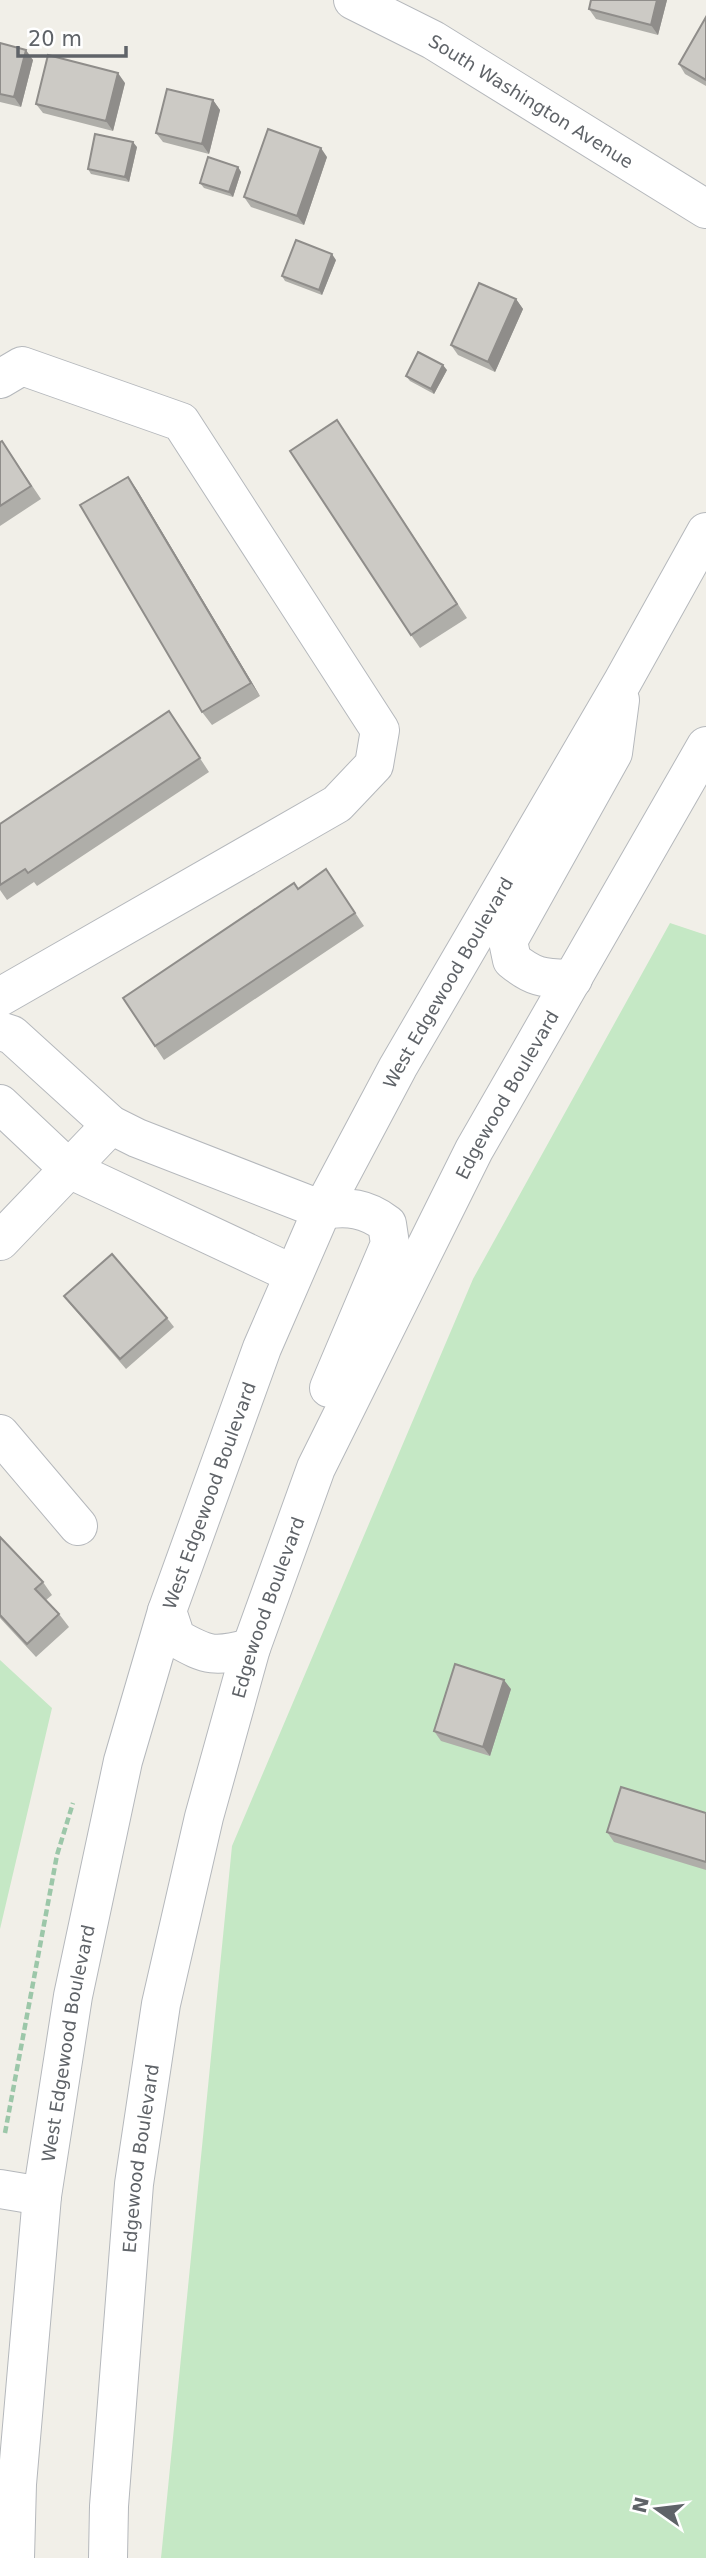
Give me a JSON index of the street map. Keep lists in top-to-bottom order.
{
  "streets": {
    "street": ["South Washington Avenue", "West Edgewood Boulevard", "Edgewood Boulevard"]
  },
  "scale_bar": "20 m",
  "north": "left"
}
